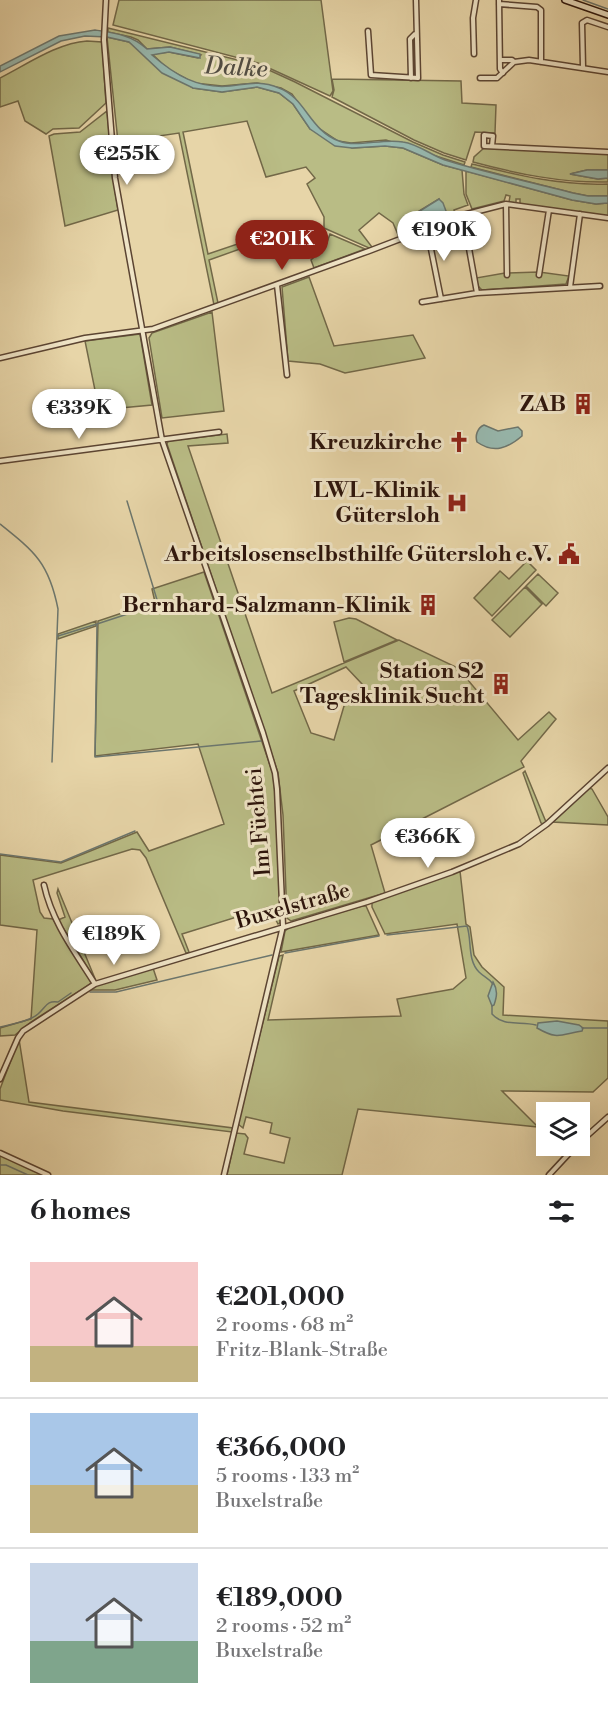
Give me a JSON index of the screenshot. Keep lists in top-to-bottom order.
{
  "streets": {
    "street": ["Im Füchtei", "Buxelstraße"]
  },
  "crossings": [
    ["Im Füchtei", "Buxelstraße"]
  ],
  "water": ["Dalke"],
  "places": {
    "building": ["ZAB", "Bernhard-Salzmann-Klinik", "Station S2 Tagesklinik Sucht"],
    "church": ["Kreuzkirche"],
    "hospital": ["LWL-Klinik Gütersloh"],
    "public building": ["Arbeitslosenselbsthilfe Gütersloh e.V."]
  },
  "page": {
    "price": [
      "€255K",
      "€190K",
      "€201K",
      "€339K",
      "€366K",
      "€189K"
    ],
    "heading": "6 homes",
    "list": [
      {
        "name": "€201,000",
        "note": "2 rooms · 68 m² · Fritz-Blank-Straße"
      },
      {
        "name": "€366,000",
        "note": "5 rooms · 133 m² · Buxelstraße"
      },
      {
        "name": "€189,000",
        "note": "2 rooms · 52 m² · Buxelstraße"
      }
    ]
  }
}
